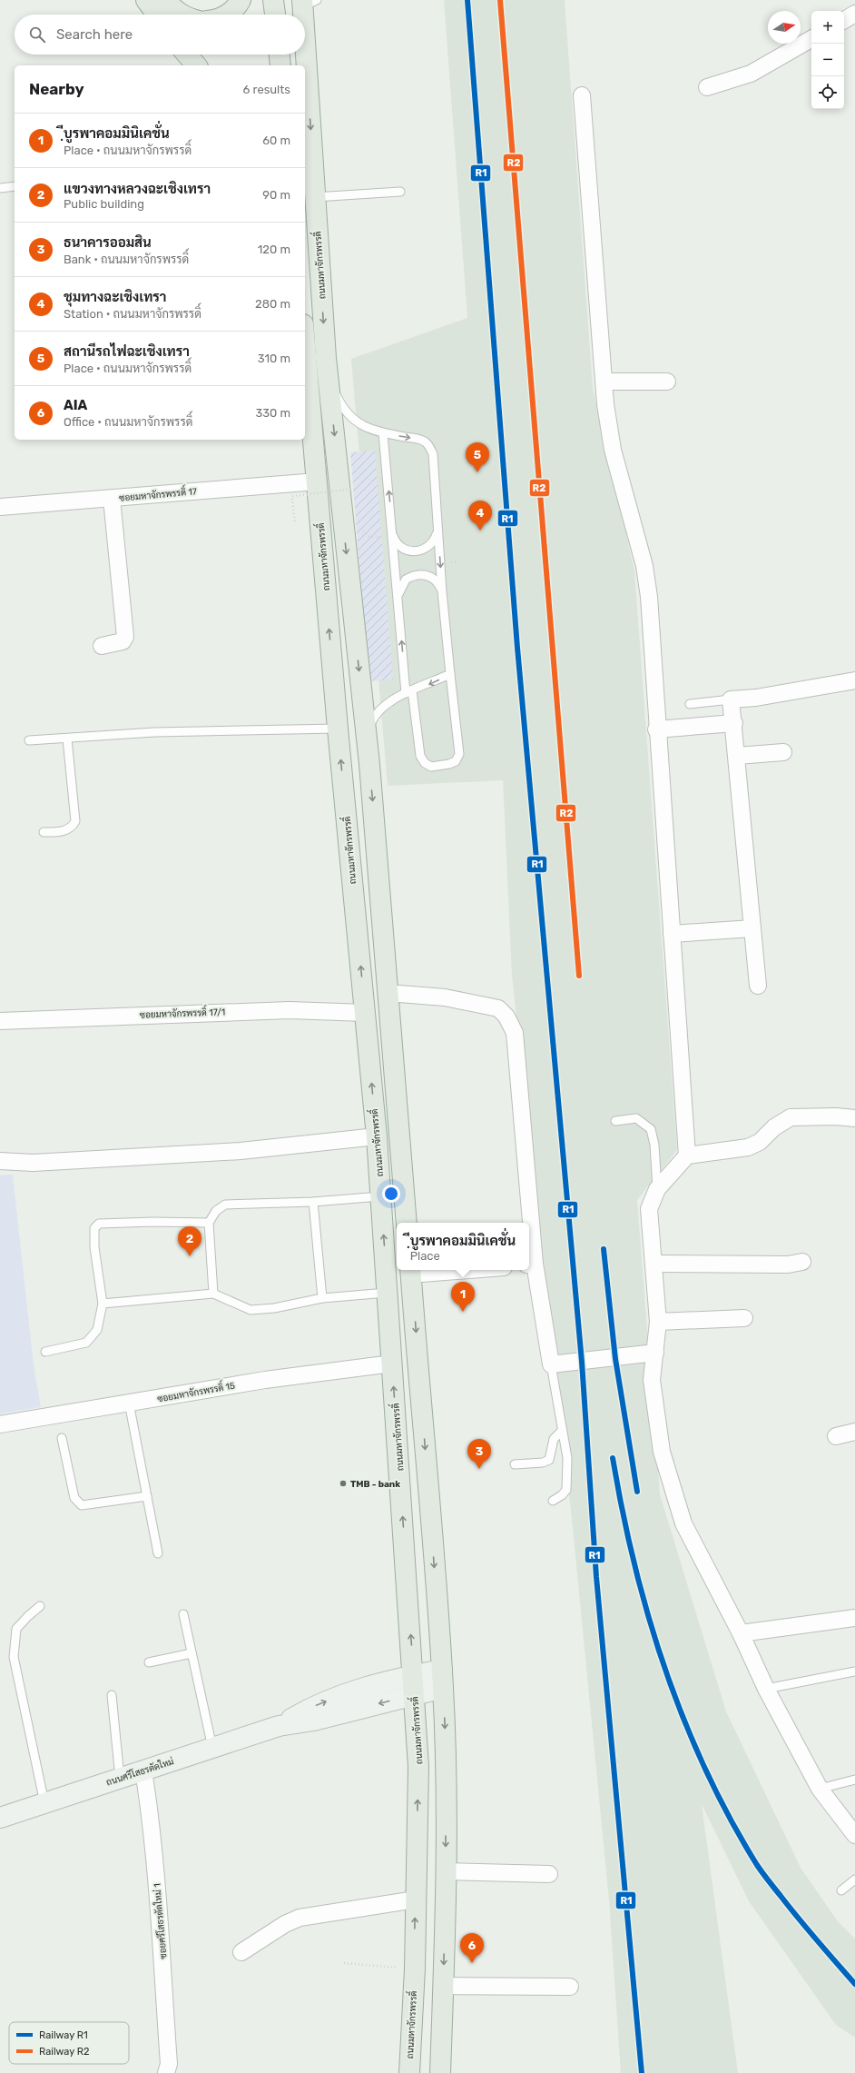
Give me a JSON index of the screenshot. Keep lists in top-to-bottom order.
{
  "streets": {
    "main road": ["ถนนมหาจักรพรรดิ์"],
    "street": [
      "ซอยมหาจักรพรรดิ์ 17",
      "ซอยมหาจักรพรรดิ์ 17/1",
      "ซอยมหาจักรพรรดิ์ 15",
      "ถนนศรีโสธรตัดใหม่",
      "ซอยศรีโสธรตัดใหม่ 1"
    ]
  },
  "crossings": [
    ["ถนนมหาจักรพรรดิ์", "ซอยมหาจักรพรรดิ์ 17"],
    ["ถนนมหาจักรพรรดิ์", "ซอยมหาจักรพรรดิ์ 17/1"],
    ["ถนนมหาจักรพรรดิ์", "ซอยมหาจักรพรรดิ์ 15"],
    ["ถนนมหาจักรพรรดิ์", "ถนนศรีโสธรตัดใหม่"],
    ["ถนนศรีโสธรตัดใหม่", "ซอยศรีโสธรตัดใหม่ 1"]
  ],
  "places": ["TMB - bank"],
  "lines": ["rail line R1", "rail line R2"],
  "legend": ["Railway R1", "Railway R2"],
  "north": "right",
  "page": {
    "map_buttons": ["+", "−"],
    "search": "Search here",
    "heading": ["Nearby", "6 results"],
    "list": [
      {
        "mark": "1",
        "name": "ฺีบูรพาคอมมินิเคชั่น",
        "note": "Place · ถนนมหาจักรพรรดิ์",
        "value": "60 m"
      },
      {
        "mark": "2",
        "name": "แขวงทางหลวงฉะเชิงเทรา",
        "note": "Public building",
        "value": "90 m"
      },
      {
        "mark": "3",
        "name": "ธนาคารออมสิน",
        "note": "Bank · ถนนมหาจักรพรรดิ์",
        "value": "120 m"
      },
      {
        "mark": "4",
        "name": "ชุมทางฉะเชิงเทรา",
        "note": "Station · ถนนมหาจักรพรรดิ์",
        "value": "280 m"
      },
      {
        "mark": "5",
        "name": "สถานีรถไฟฉะเชิงเทรา",
        "note": "Place · ถนนมหาจักรพรรดิ์",
        "value": "310 m"
      },
      {
        "mark": "6",
        "name": "AIA",
        "note": "Office · ถนนมหาจักรพรรดิ์",
        "value": "330 m"
      }
    ],
    "pins": [
      "5",
      "4",
      "2",
      "1",
      "3",
      "6"
    ],
    "popup": ["ฺีบูรพาคอมมินิเคชั่น", "Place"]
  }
}
